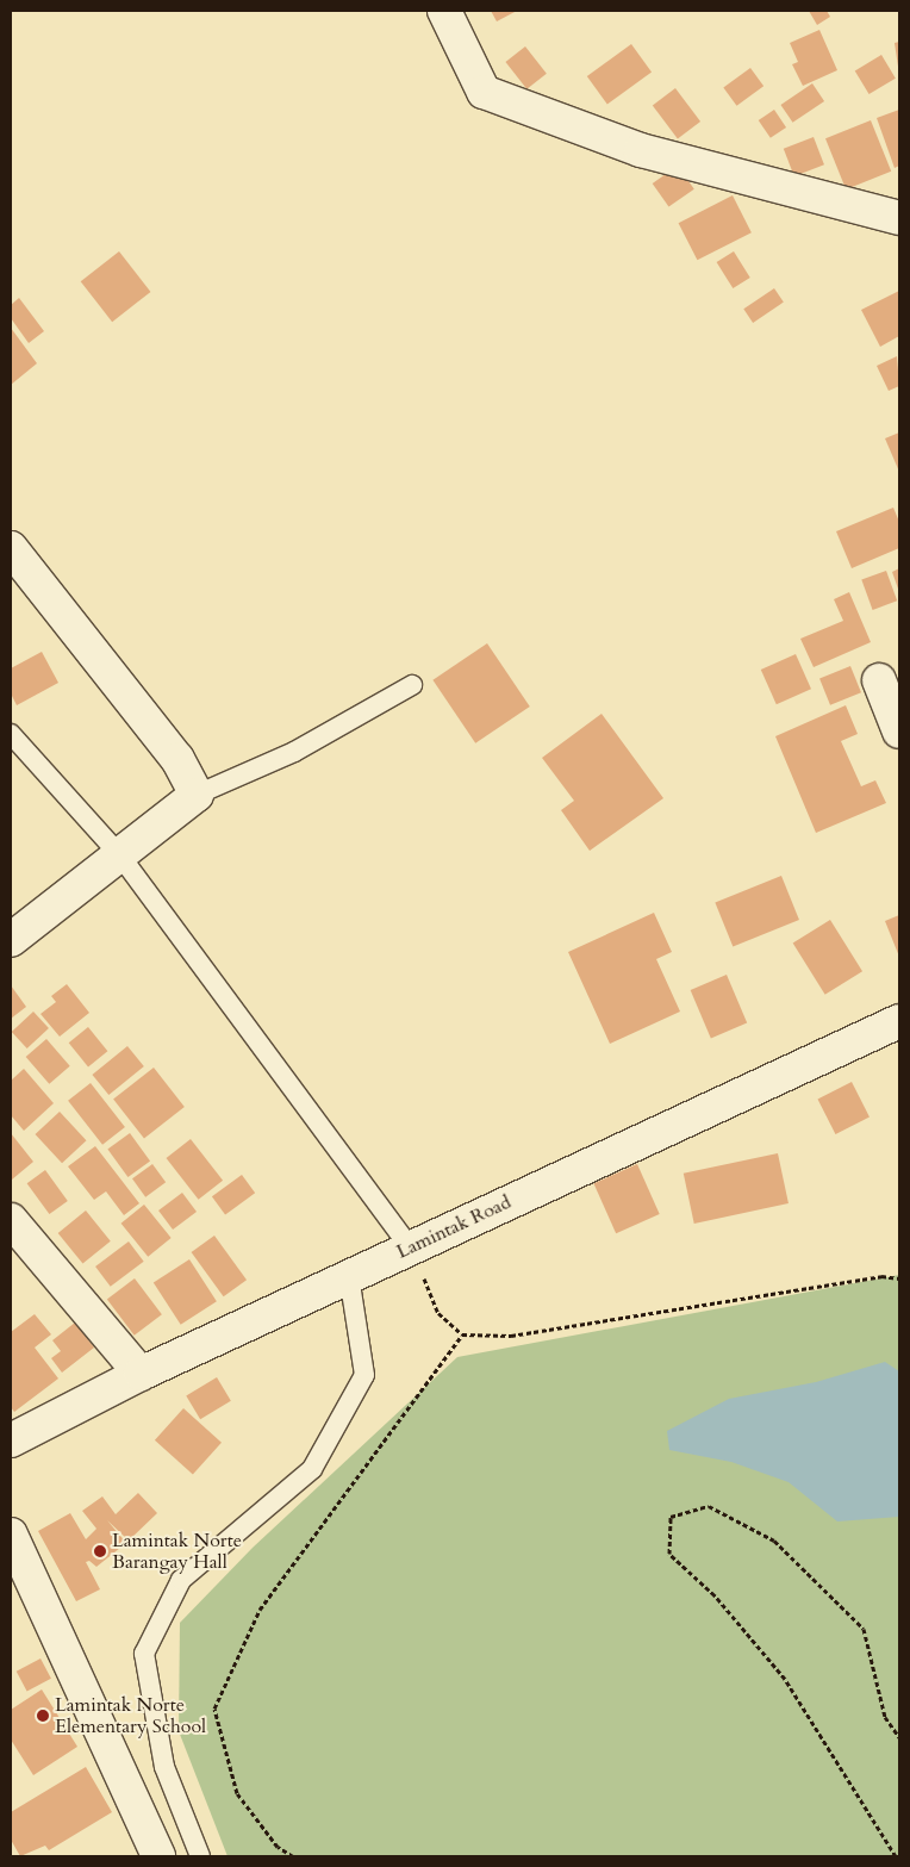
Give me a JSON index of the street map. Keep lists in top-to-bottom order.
{
  "streets": {
    "street": ["Lamintak Road"]
  },
  "places": ["Lamintak Norte Barangay Hall", "Lamintak Norte Elementary School"]
}
